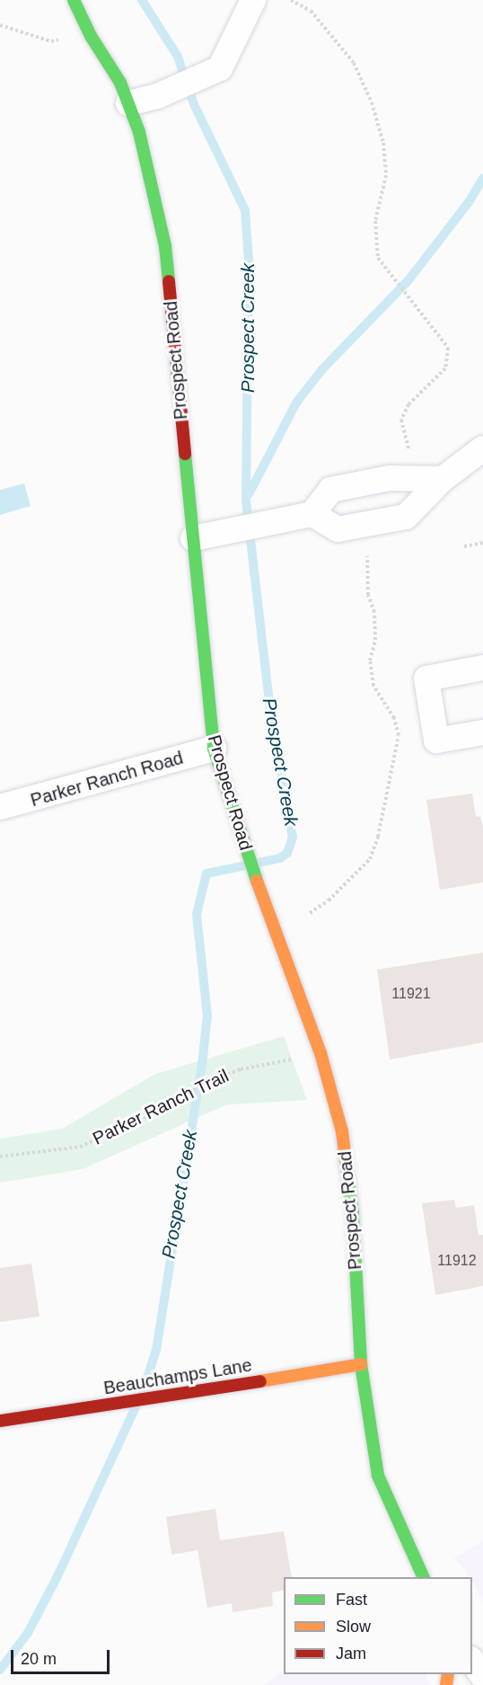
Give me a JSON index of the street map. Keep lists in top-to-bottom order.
{
  "streets": {
    "street": ["Prospect Road", "Parker Ranch Road", "Beauchamps Lane"],
    "path": ["Parker Ranch Trail"]
  },
  "crossings": [
    ["Prospect Road", "Parker Ranch Road"],
    ["Prospect Road", "Parker Ranch Trail"],
    ["Prospect Road", "Beauchamps Lane"]
  ],
  "water": ["Prospect Creek"],
  "house_numbers": ["11921", "11912"],
  "legend": ["Fast", "Slow", "Jam"],
  "scale_bar": "20 m"
}
